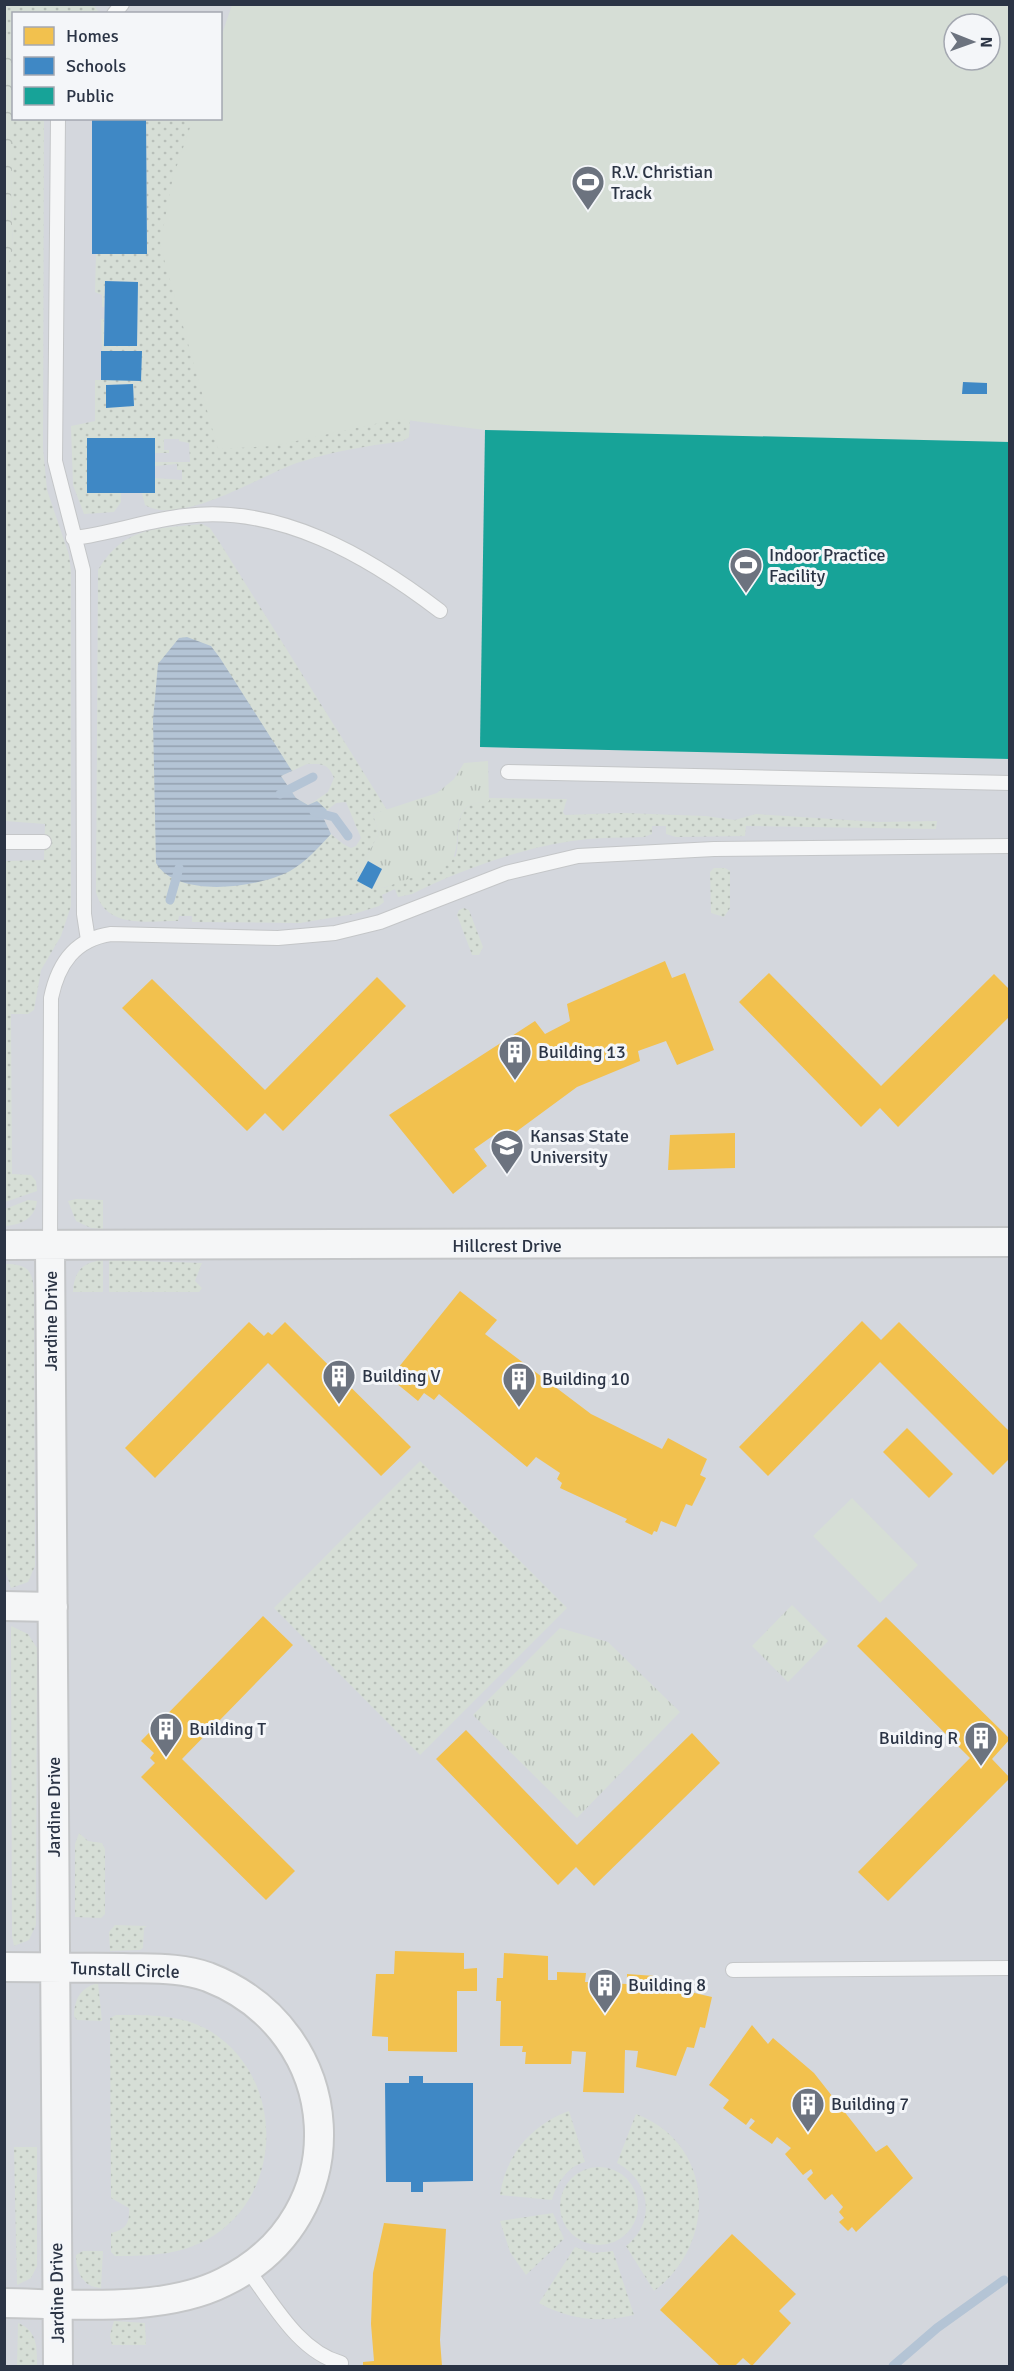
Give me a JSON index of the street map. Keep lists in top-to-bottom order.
{
  "streets": {
    "street": ["Hillcrest Drive", "Jardine Drive", "Tunstall Circle"]
  },
  "crossings": [
    ["Hillcrest Drive", "Jardine Drive"],
    ["Jardine Drive", "Tunstall Circle"]
  ],
  "places": {
    "sports": ["R.V. Christian Track", "Indoor Practice Facility"],
    "building": [
      "Building 13",
      "Building V",
      "Building 10",
      "Building T",
      "Building R",
      "Building 8",
      "Building 7"
    ],
    "school or university": ["Kansas State University"]
  },
  "legend": ["Homes", "Schools", "Public"],
  "north": "right"
}
